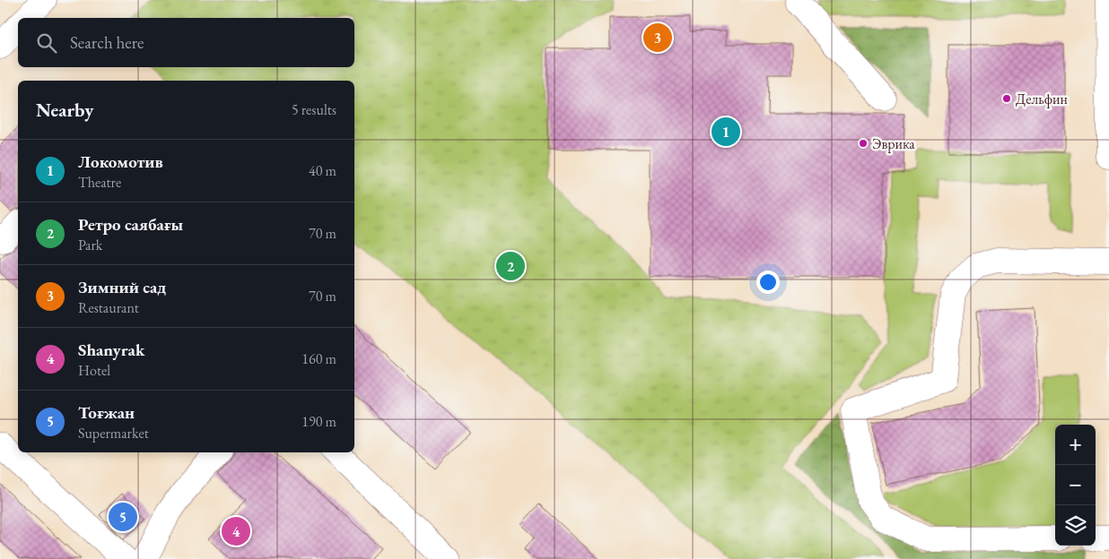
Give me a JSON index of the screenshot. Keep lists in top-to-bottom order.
{
  "places": ["Дельфин", "Эврика"],
  "page": {
    "search": "Search here",
    "pins": [
      "3",
      "1",
      "2",
      "5",
      "4"
    ],
    "heading": ["Nearby", "5 results"],
    "list": [
      {
        "mark": "1",
        "name": "Локомотив",
        "note": "Theatre",
        "value": "40 m"
      },
      {
        "mark": "2",
        "name": "Ретро саябағы",
        "note": "Park",
        "value": "70 m"
      },
      {
        "mark": "3",
        "name": "Зимний сад",
        "note": "Restaurant",
        "value": "70 m"
      },
      {
        "mark": "4",
        "name": "Shanyrak",
        "note": "Hotel",
        "value": "160 m"
      },
      {
        "mark": "5",
        "name": "Тоғжан",
        "note": "Supermarket",
        "value": "190 m"
      }
    ],
    "map_buttons": ["+", "−"]
  }
}
